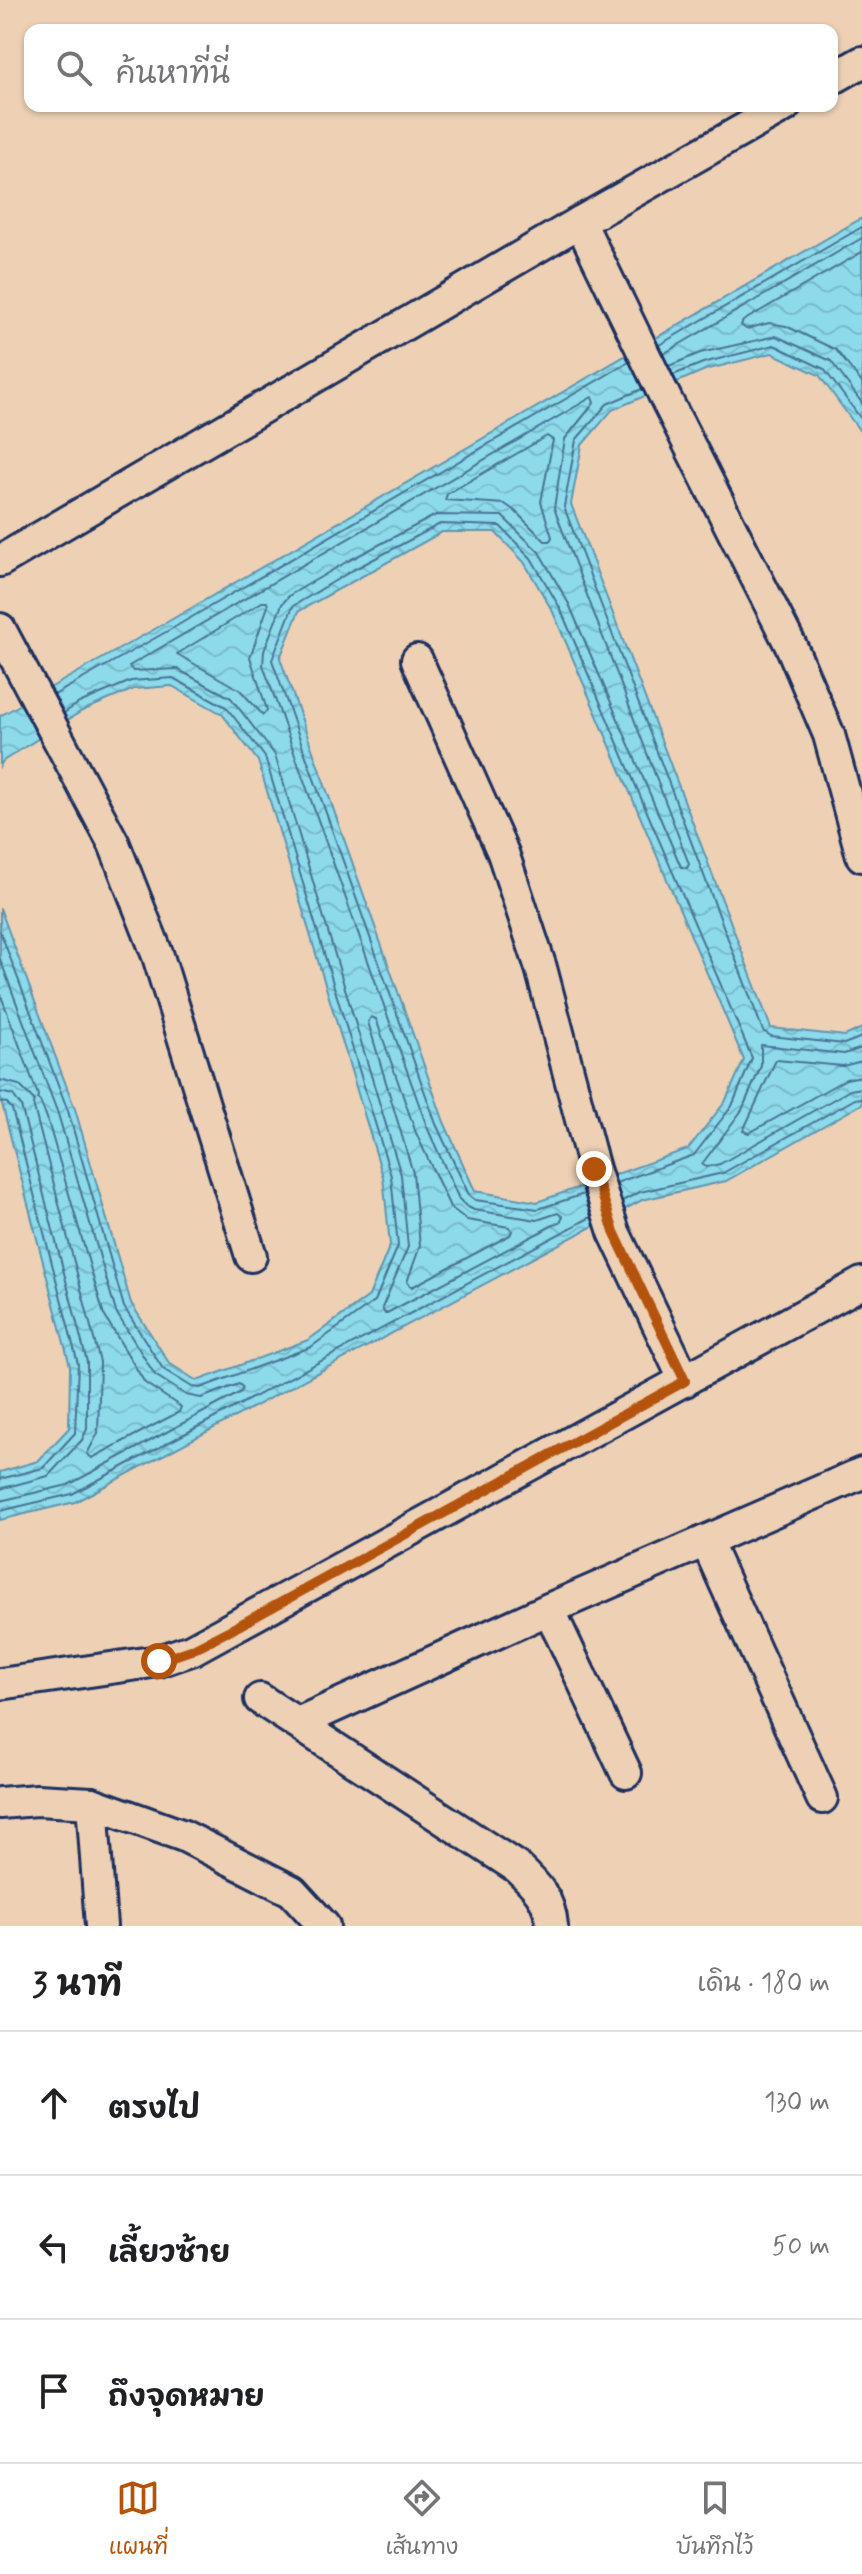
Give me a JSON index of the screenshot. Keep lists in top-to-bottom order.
{
  "page": {
    "search": "ค้นหาที่นี่",
    "heading": ["3 นาที", "เดิน · 180 m"],
    "list": [
      ["ตรงไป", "130 m"],
      ["เลี้ยวซ้าย", "50 m"],
      "ถึงจุดหมาย"
    ],
    "nav": ["แผนที่", "เส้นทาง", "บันทึกไว้"]
  }
}
